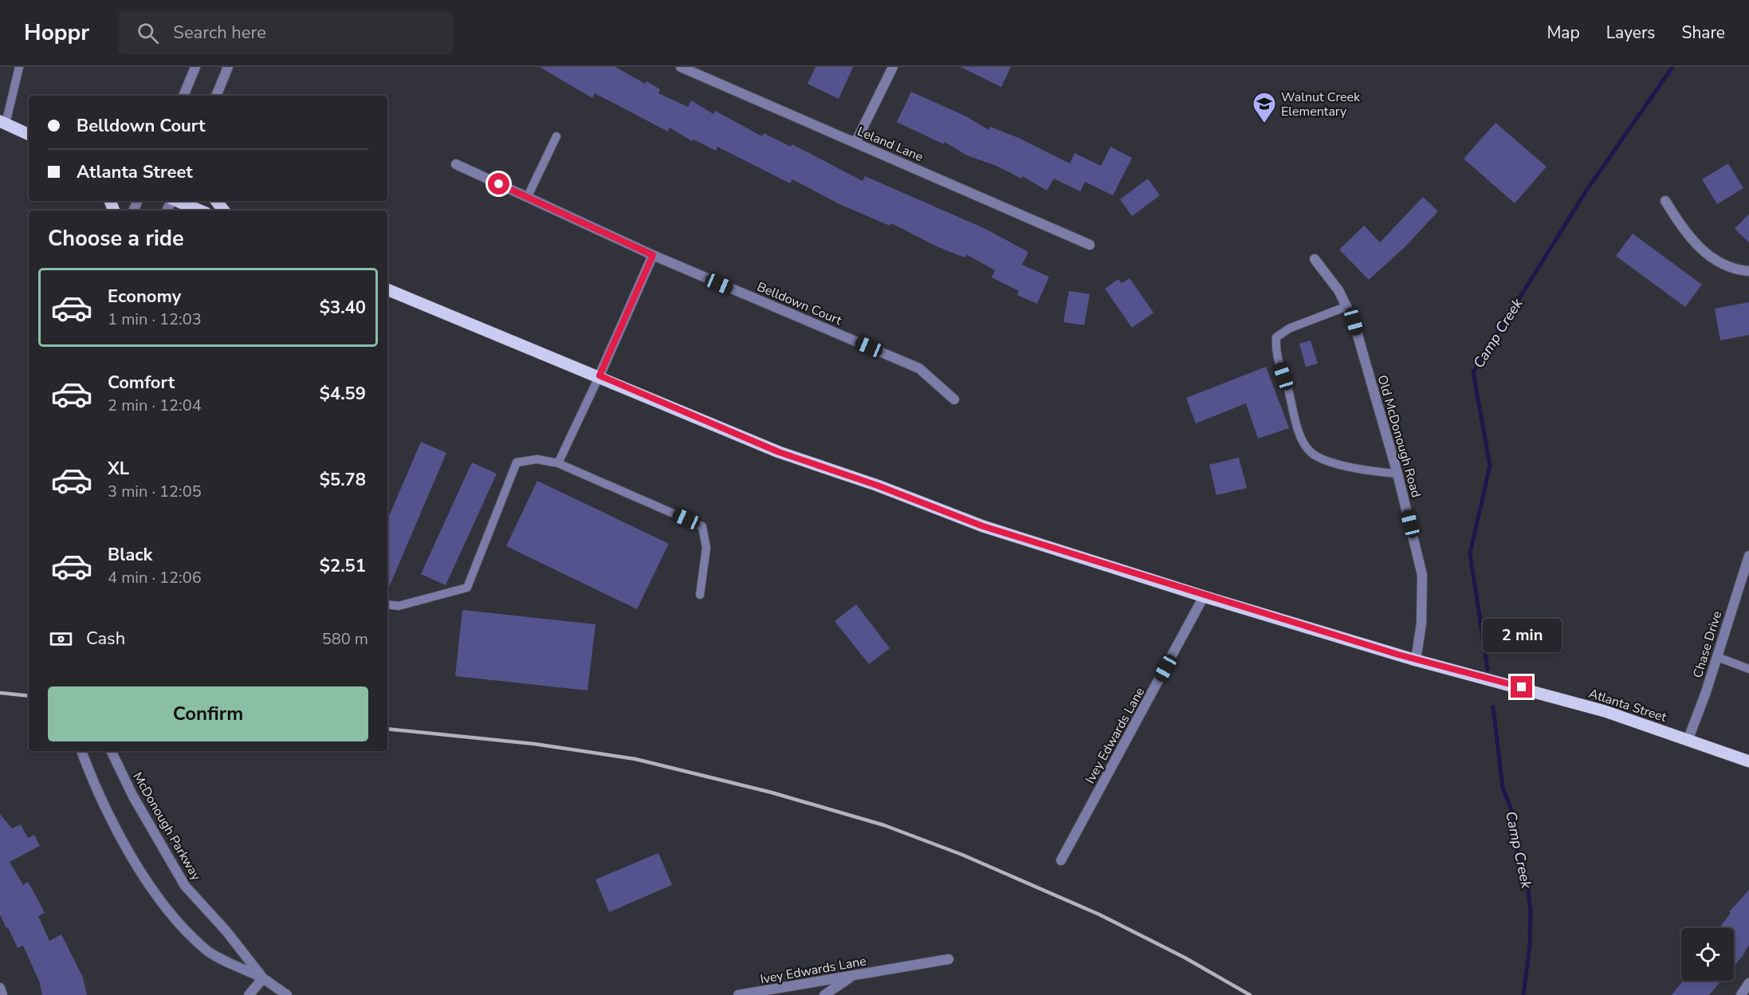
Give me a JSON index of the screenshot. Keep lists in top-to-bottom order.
{
  "streets": {
    "main road": ["Atlanta Street"],
    "street": [
      "Leland Lane",
      "Belldown Court",
      "Old McDonough Road",
      "Chase Drive",
      "Ivey Edwards Lane",
      "McDonough Parkway"
    ]
  },
  "crossings": [
    ["Old McDonough Road", "Atlanta Street"],
    ["Chase Drive", "Atlanta Street"],
    ["Atlanta Street", "Ivey Edwards Lane"]
  ],
  "water": ["Camp Creek"],
  "places": {
    "school or university": ["Walnut Creek Elementary"]
  },
  "page": {
    "header": "Hoppr",
    "search": "Search here",
    "nav": ["Map", "Layers", "Share"],
    "banner": ["Belldown Court", "Atlanta Street"],
    "heading": "Choose a ride",
    "list": [
      {
        "name": "Economy",
        "note": "1 min · 12:03",
        "value": "$3.40"
      },
      {
        "name": "Comfort",
        "note": "2 min · 12:04",
        "value": "$4.59"
      },
      {
        "name": "XL",
        "note": "3 min · 12:05",
        "value": "$5.78"
      },
      {
        "name": "Black",
        "note": "4 min · 12:06",
        "value": "$2.51"
      }
    ],
    "pay": ["Cash", "580 m"],
    "bubble": "2 min",
    "buttons": "Confirm"
  }
}
